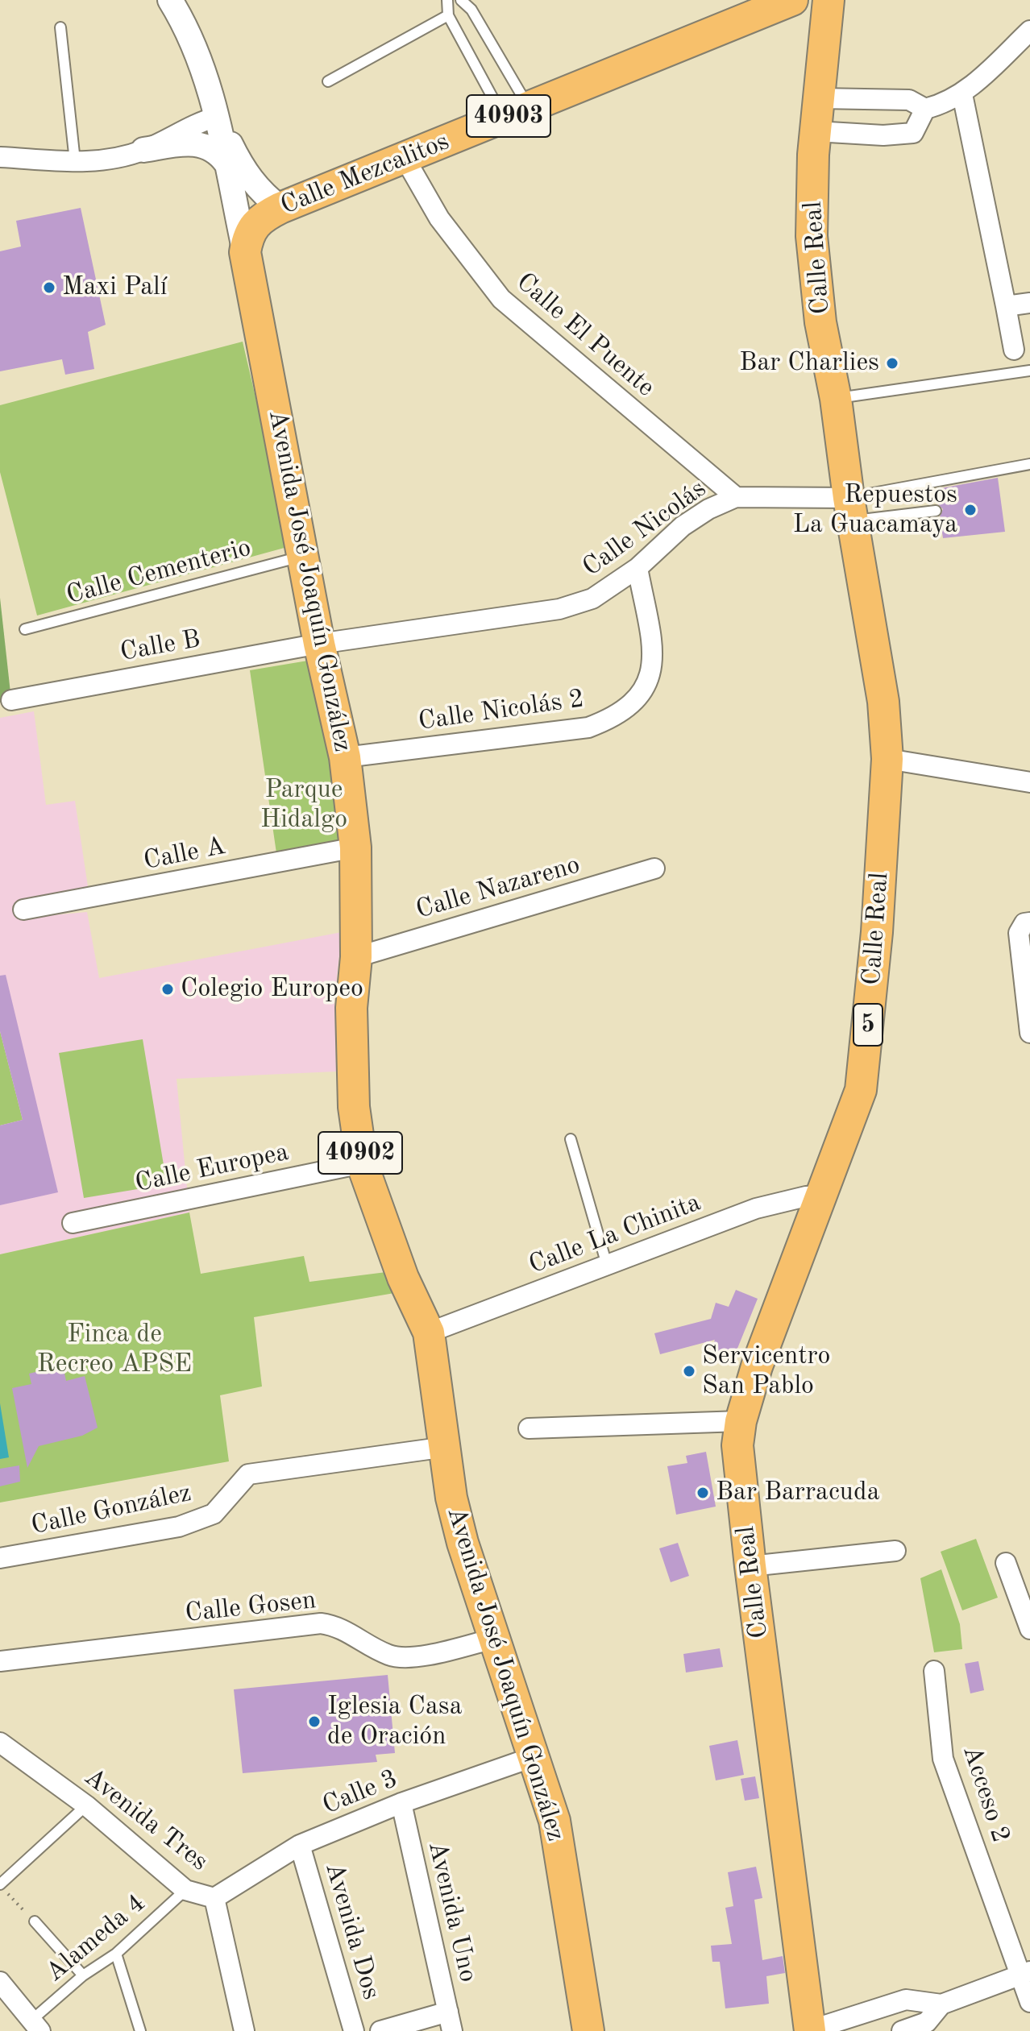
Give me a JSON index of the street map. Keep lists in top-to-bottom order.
{
  "streets": {
    "main road": [
      "40903",
      "Calle Mezcalitos",
      "Calle Real",
      "Avenida José Joaquín González",
      "5",
      "40902"
    ],
    "street": [
      "Calle El Puente",
      "Calle Nicolás",
      "Calle B",
      "Calle Nicolás 2",
      "Calle A",
      "Calle Nazareno",
      "Calle Europea",
      "Calle La Chinita",
      "Calle González",
      "Calle Gosen",
      "Calle 3",
      "Acceso 2",
      "Avenida Tres",
      "Avenida Uno",
      "Avenida Dos"
    ],
    "lane": ["Calle Cementerio", "Alameda 4"]
  },
  "crossings": [
    ["Calle Mezcalitos", "Calle El Puente"],
    ["Calle Mezcalitos", "Avenida José Joaquín González"],
    ["Calle Real", "Calle Nicolás"],
    ["Calle Real", "Calle La Chinita"],
    ["Calle El Puente", "Calle Nicolás"],
    ["Calle Nicolás", "Avenida José Joaquín González"],
    ["Calle Nicolás", "Calle B"],
    ["Calle Nicolás", "Calle Nicolás 2"],
    ["Calle Cementerio", "Avenida José Joaquín González"],
    ["Avenida José Joaquín González", "Calle B"],
    ["Avenida José Joaquín González", "Calle Nicolás 2"],
    ["Avenida José Joaquín González", "Calle A"],
    ["Avenida José Joaquín González", "Calle Nazareno"],
    ["Avenida José Joaquín González", "Calle Europea"],
    ["Avenida José Joaquín González", "Calle La Chinita"],
    ["Avenida José Joaquín González", "Calle González"],
    ["Avenida José Joaquín González", "Calle Gosen"],
    ["Avenida José Joaquín González", "Calle 3"],
    ["Calle 3", "Avenida Tres"],
    ["Calle 3", "Avenida Uno"],
    ["Calle 3", "Avenida Dos"],
    ["Avenida Tres", "Alameda 4"]
  ],
  "parks": ["Parque Hidalgo", "Finca de Recreo APSE"],
  "places": [
    "Maxi Palí",
    "Bar Charlies",
    "Repuestos La Guacamaya",
    "Colegio Europeo",
    "Servicentro San Pablo",
    "Bar Barracuda",
    "Iglesia Casa de Oración"
  ]
}
